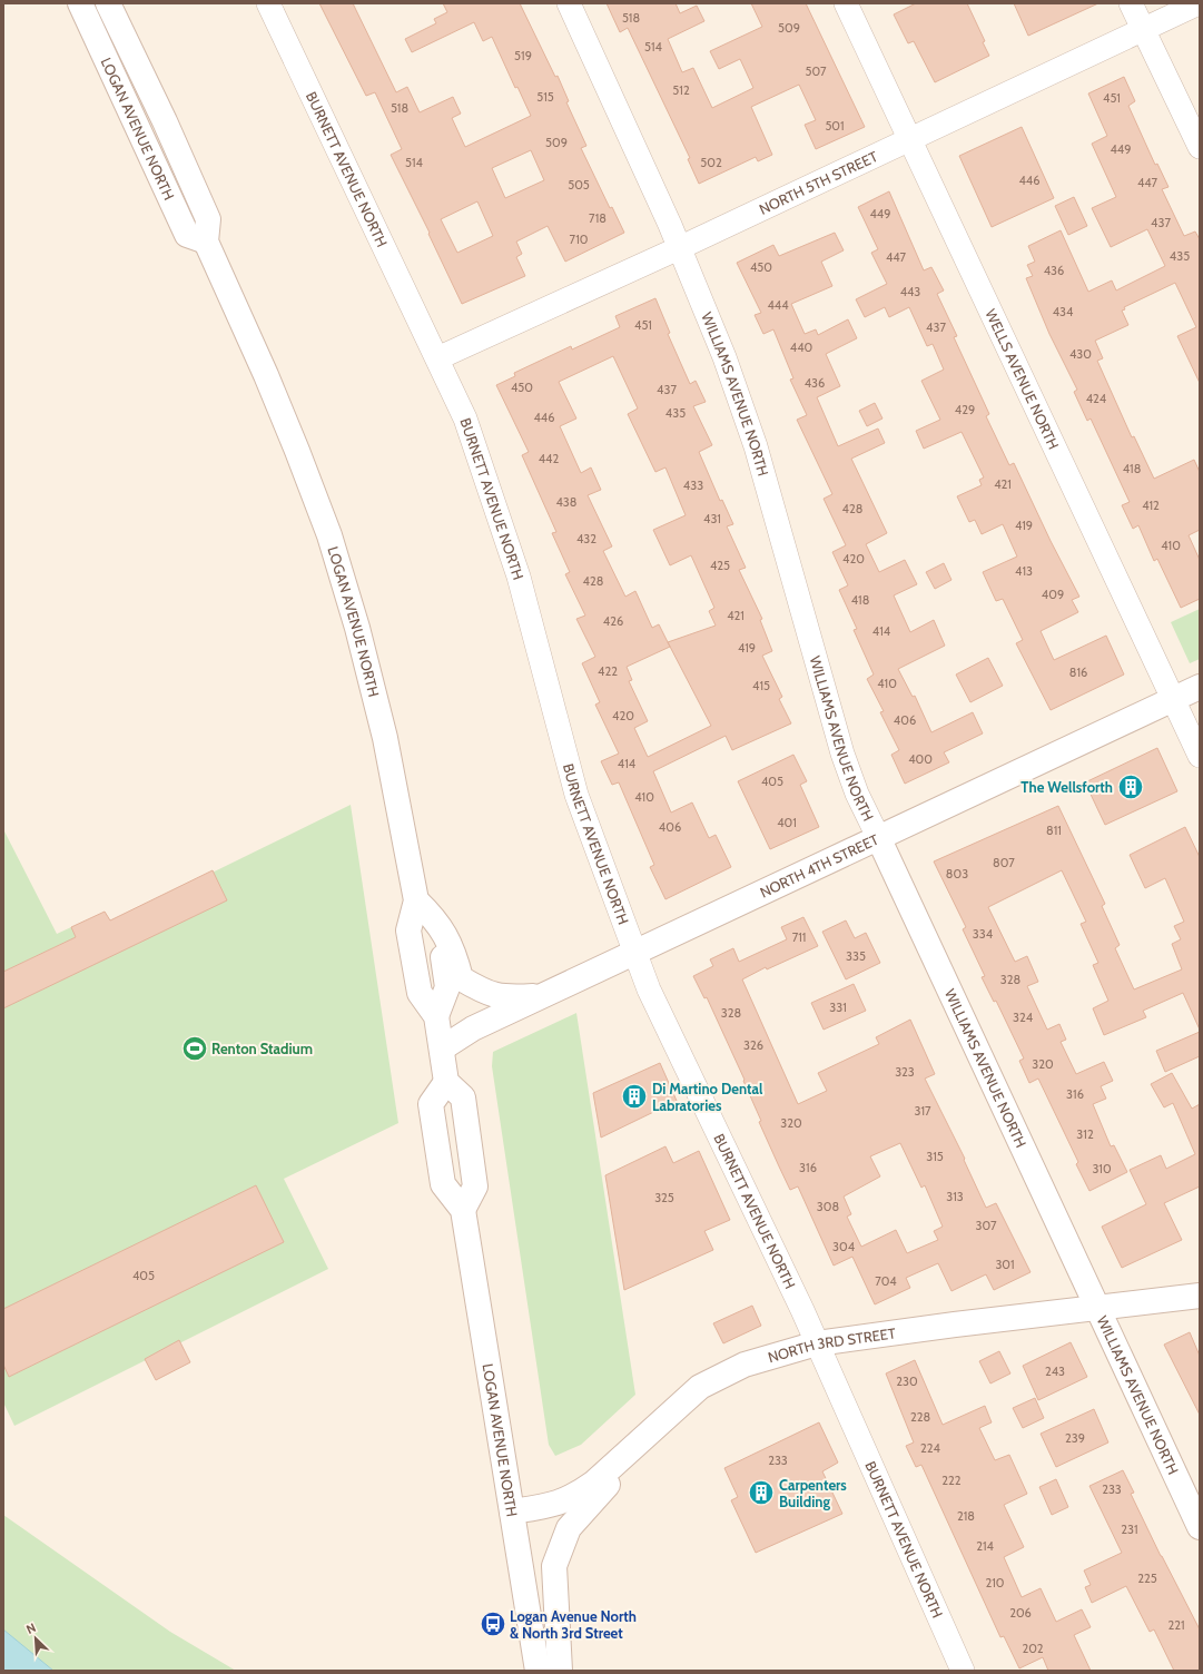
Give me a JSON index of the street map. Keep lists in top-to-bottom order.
{
  "streets": {
    "main road": [
      "LOGAN AVENUE NORTH",
      "WILLIAMS AVENUE NORTH",
      "NORTH 4TH STREET",
      "NORTH 3RD STREET"
    ],
    "street": ["BURNETT AVENUE NORTH", "NORTH 5TH STREET", "WELLS AVENUE NORTH"]
  },
  "crossings": [
    ["LOGAN AVENUE NORTH", "NORTH 4TH STREET"],
    ["LOGAN AVENUE NORTH", "NORTH 3RD STREET"],
    ["BURNETT AVENUE NORTH", "NORTH 5TH STREET"],
    ["BURNETT AVENUE NORTH", "NORTH 4TH STREET"],
    ["BURNETT AVENUE NORTH", "NORTH 3RD STREET"],
    ["NORTH 5TH STREET", "WELLS AVENUE NORTH"],
    ["NORTH 5TH STREET", "WILLIAMS AVENUE NORTH"],
    ["WELLS AVENUE NORTH", "NORTH 4TH STREET"],
    ["WILLIAMS AVENUE NORTH", "NORTH 4TH STREET"],
    ["WILLIAMS AVENUE NORTH", "NORTH 3RD STREET"]
  ],
  "places": {
    "building": ["The Wellsforth", "Di Martino Dental Labratories", "Carpenters Building"],
    "sports": ["Renton Stadium"],
    "bus stop": ["Logan Avenue North & North 3rd Street"]
  },
  "house_numbers": [
    "518",
    "509",
    "514",
    "519",
    "507",
    "512",
    "515",
    "451",
    "518",
    "501",
    "509",
    "449",
    "514",
    "502",
    "446",
    "447",
    "505",
    "449",
    "718",
    "437",
    "710",
    "435",
    "447",
    "450",
    "436",
    "443",
    "444",
    "434",
    "451",
    "437",
    "440",
    "430",
    "436",
    "450",
    "437",
    "424",
    "429",
    "435",
    "446",
    "442",
    "418",
    "421",
    "433",
    "438",
    "412",
    "428",
    "431",
    "419",
    "432",
    "410",
    "420",
    "425",
    "413",
    "428",
    "409",
    "418",
    "421",
    "426",
    "414",
    "419",
    "422",
    "816",
    "410",
    "415",
    "420",
    "406",
    "400",
    "414",
    "405",
    "410",
    "401",
    "406",
    "811",
    "807",
    "803",
    "334",
    "711",
    "335",
    "328",
    "331",
    "328",
    "324",
    "326",
    "320",
    "323",
    "316",
    "317",
    "320",
    "312",
    "315",
    "316",
    "310",
    "313",
    "325",
    "308",
    "307",
    "304",
    "301",
    "405",
    "704",
    "243",
    "230",
    "228",
    "239",
    "224",
    "233",
    "222",
    "233",
    "218",
    "231",
    "214",
    "225",
    "210",
    "206",
    "221",
    "202"
  ],
  "north": "top left"
}
